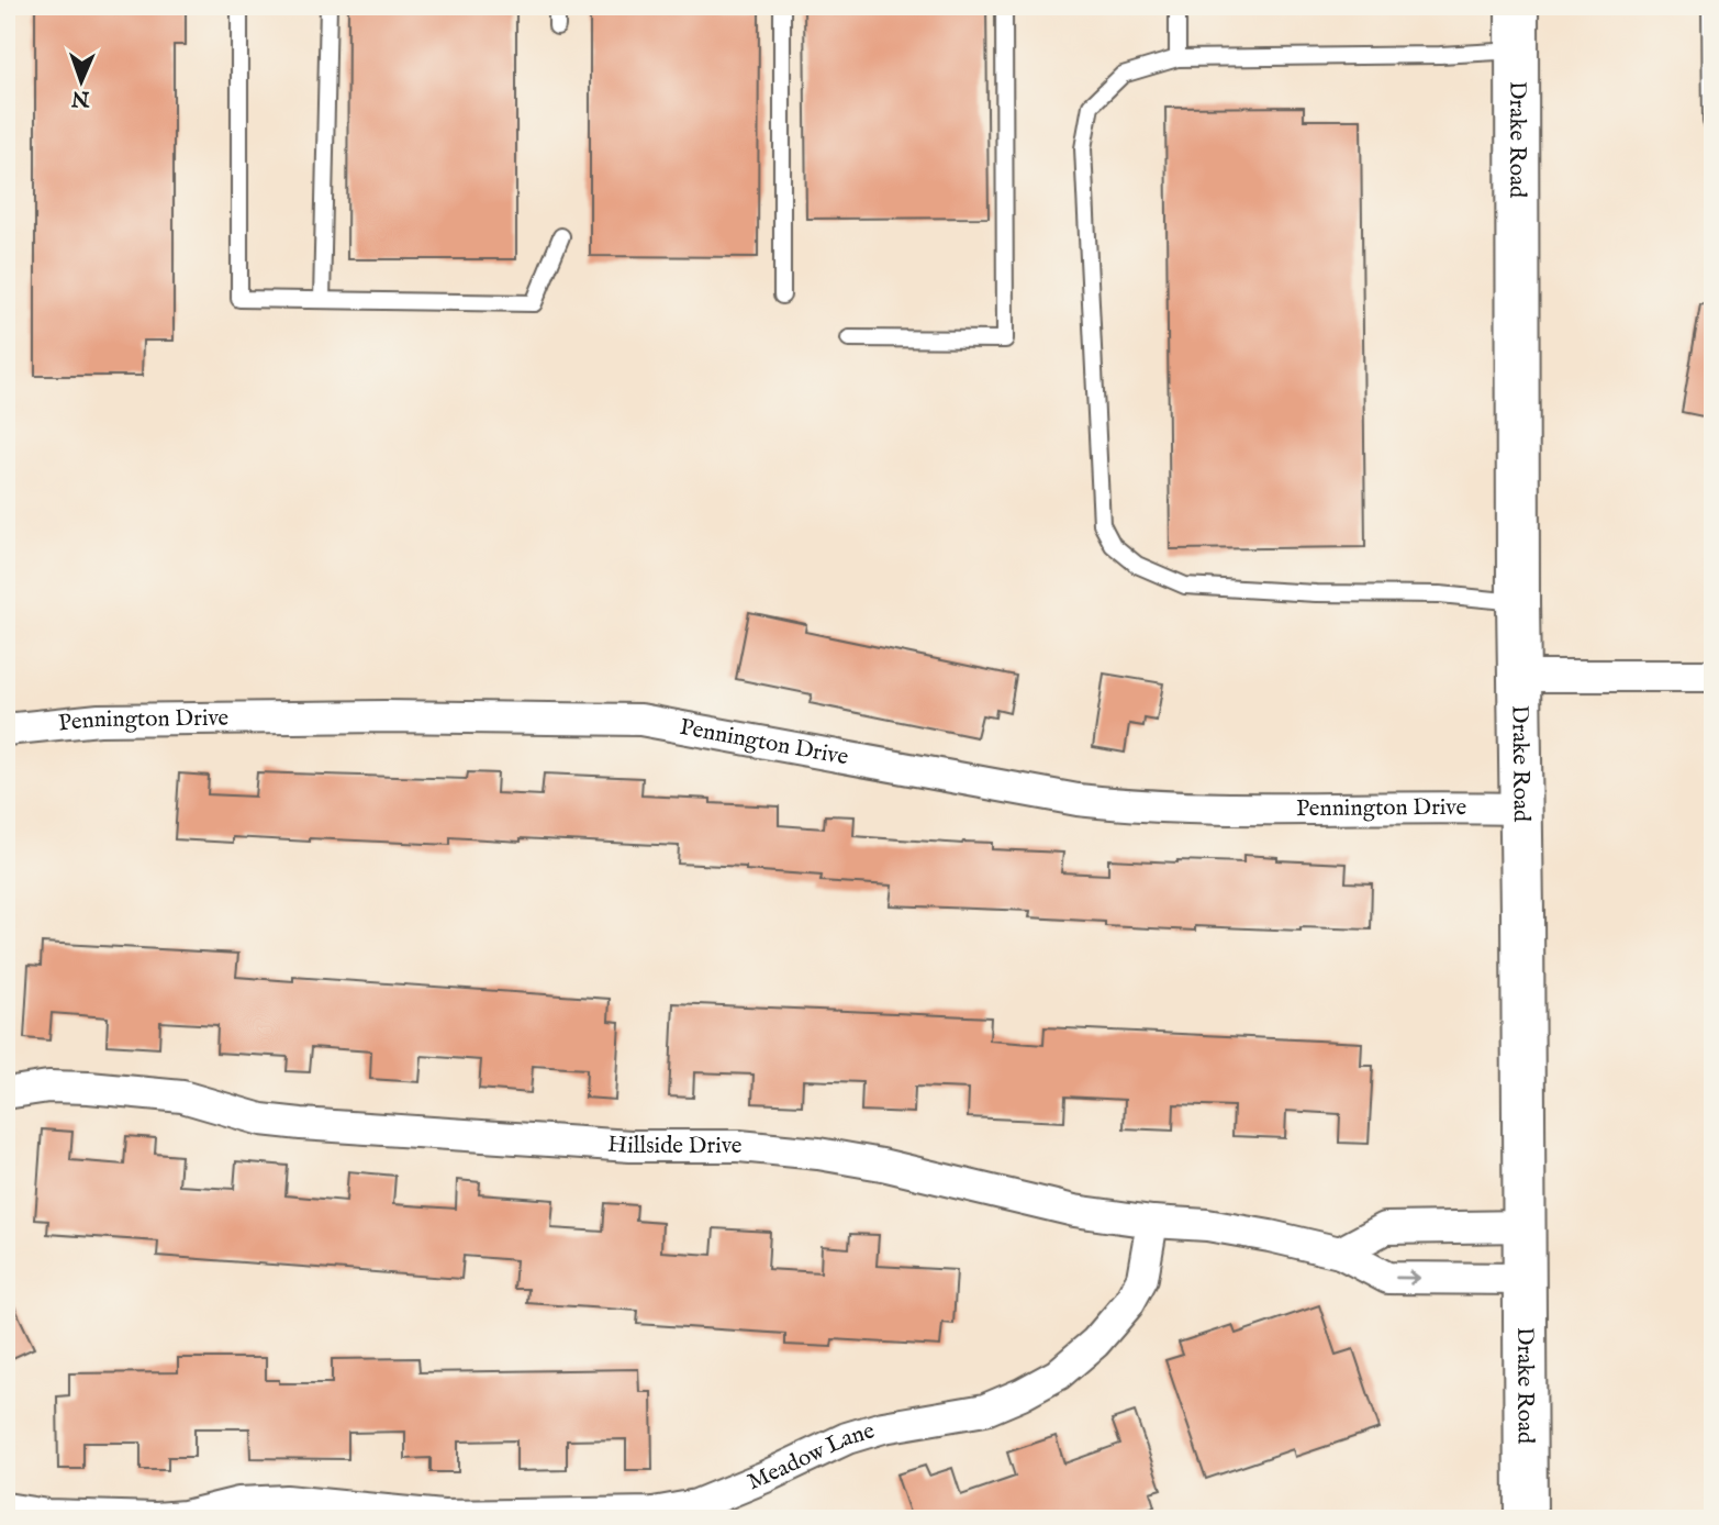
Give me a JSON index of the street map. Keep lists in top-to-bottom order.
{
  "streets": {
    "street": [
      "Drake Road",
      "Pennington Drive",
      "Hillside Drive",
      "Meadow Lane"
    ]
  },
  "crossings": [
    ["Drake Road", "Pennington Drive"],
    ["Drake Road", "Hillside Drive"],
    ["Hillside Drive", "Meadow Lane"]
  ],
  "north": "bottom"
}
